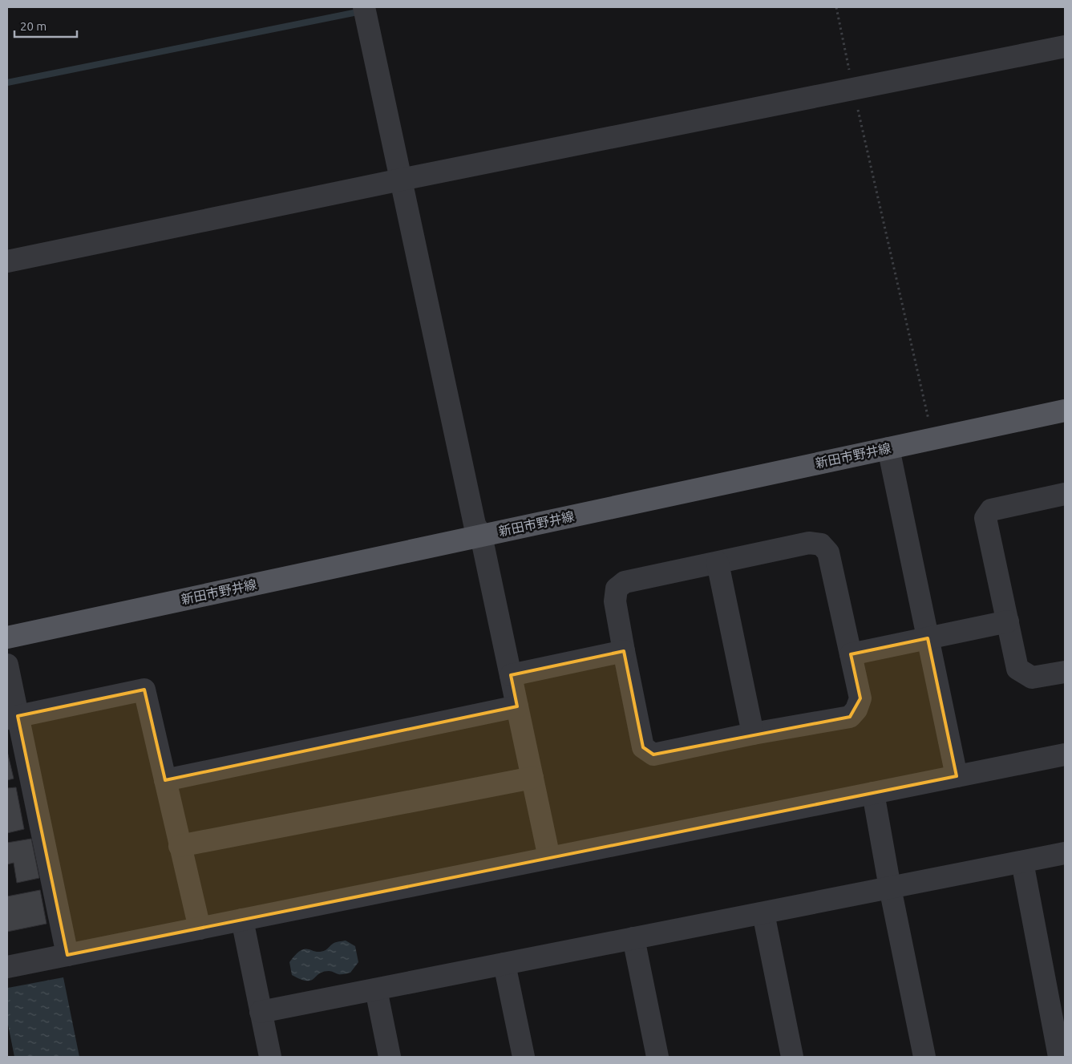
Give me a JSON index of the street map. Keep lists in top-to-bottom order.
{
  "streets": {
    "main road": ["新田市野井線"]
  },
  "scale_bar": "20 m"
}
